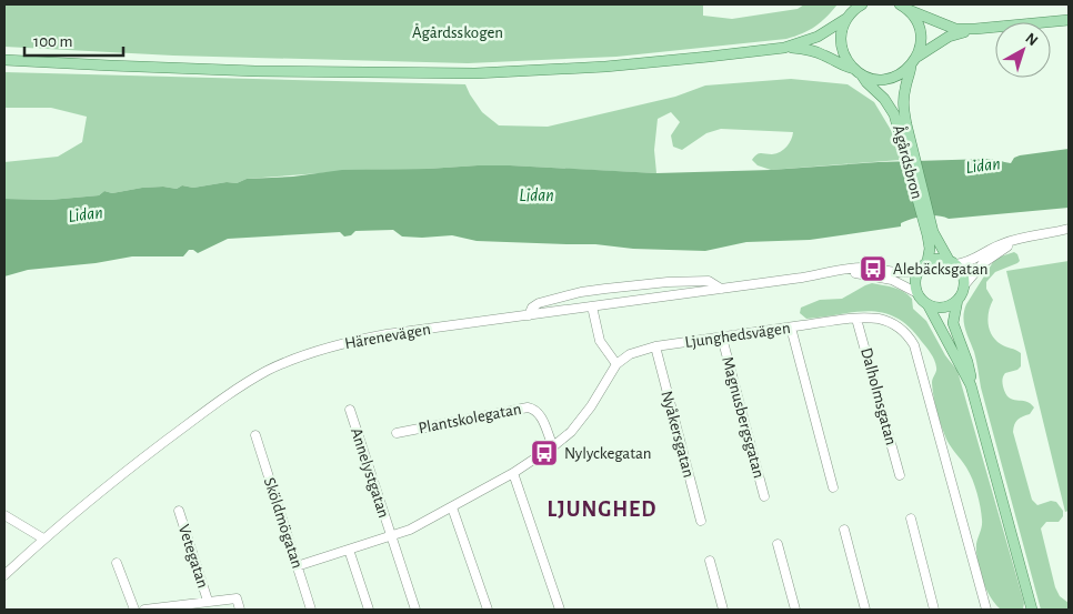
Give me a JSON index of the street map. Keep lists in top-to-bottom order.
{
  "streets": {
    "main road": ["Ågårdsbron"],
    "street": [
      "Ljunghedsvägen",
      "Härenevägen",
      "Dalholmsgatan",
      "Magnusbergsgatan",
      "Plantskolegatan",
      "Nyåkersgatan",
      "Annelystgatan",
      "Sköldmögatan",
      "Vetegatan"
    ]
  },
  "crossings": [
    ["Ågårdsbron", "Härenevägen"],
    ["Ljunghedsvägen", "Dalholmsgatan"],
    ["Ljunghedsvägen", "Magnusbergsgatan"],
    ["Ljunghedsvägen", "Plantskolegatan"],
    ["Ljunghedsvägen", "Nyåkersgatan"],
    ["Ljunghedsvägen", "Annelystgatan"],
    ["Ljunghedsvägen", "Sköldmögatan"]
  ],
  "districts": ["LJUNGHED"],
  "water": ["Lidan"],
  "parks": ["Ågårdsskogen"],
  "places": {
    "bus stop": ["Alebäcksgatan", "Nylyckegatan"]
  },
  "scale_bar": "100 m",
  "north": "top right"
}
